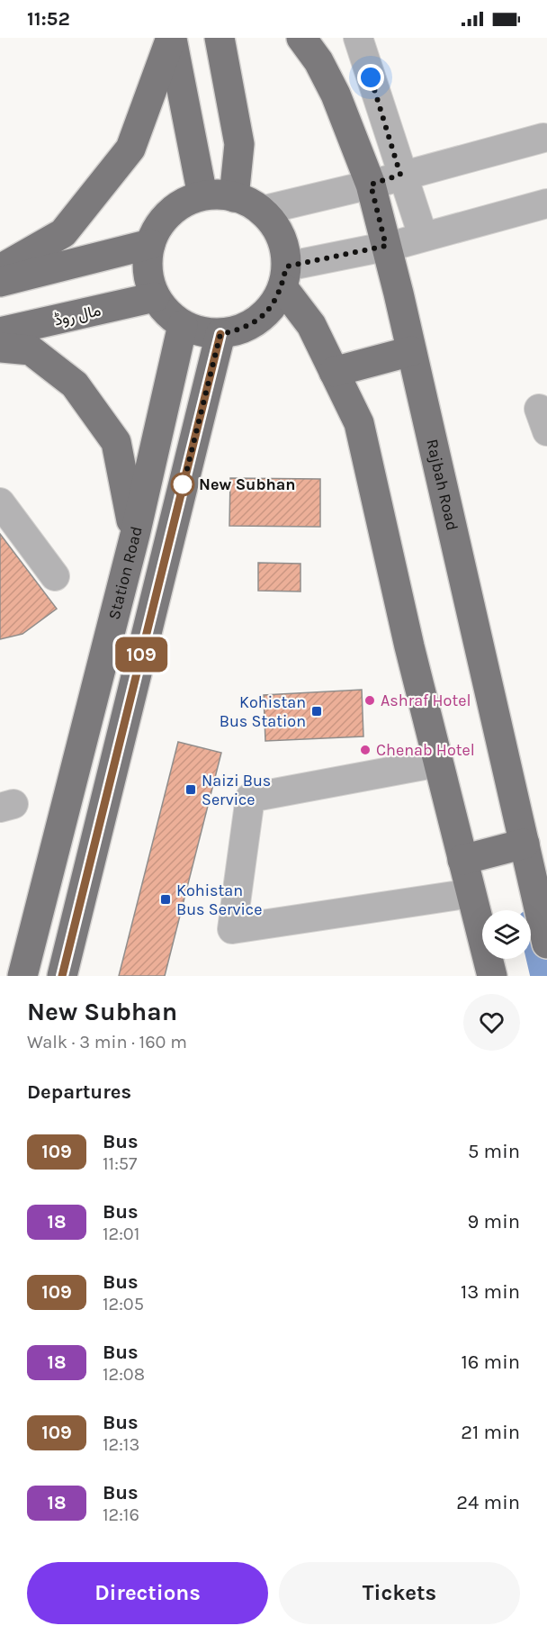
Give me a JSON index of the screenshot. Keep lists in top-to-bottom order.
{
  "streets": {
    "main road": ["مال روڈ", "Rajbah Road", "Station Road"]
  },
  "crossings": [
    ["مال روڈ", "Station Road"]
  ],
  "places": {
    "other": ["New Subhan", "Ashraf Hotel", "Chenab Hotel"],
    "transit": ["Kohistan Bus Station", "Naizi Bus Service", "Kohistan Bus Service"]
  },
  "lines": ["bus line 109"],
  "page": {
    "status": "11:52",
    "on_map": "109",
    "heading": [
      ["New Subhan", "Walk · 3 min · 160 m"],
      "Departures"
    ],
    "list": [
      {
        "mark": "109",
        "name": "Bus",
        "note": "11:57",
        "value": "5 min"
      },
      {
        "mark": "18",
        "name": "Bus",
        "note": "12:01",
        "value": "9 min"
      },
      {
        "mark": "109",
        "name": "Bus",
        "note": "12:05",
        "value": "13 min"
      },
      {
        "mark": "18",
        "name": "Bus",
        "note": "12:08",
        "value": "16 min"
      },
      {
        "mark": "109",
        "name": "Bus",
        "note": "12:13",
        "value": "21 min"
      },
      {
        "mark": "18",
        "name": "Bus",
        "note": "12:16",
        "value": "24 min"
      }
    ],
    "buttons": ["Directions", "Tickets"]
  }
}
